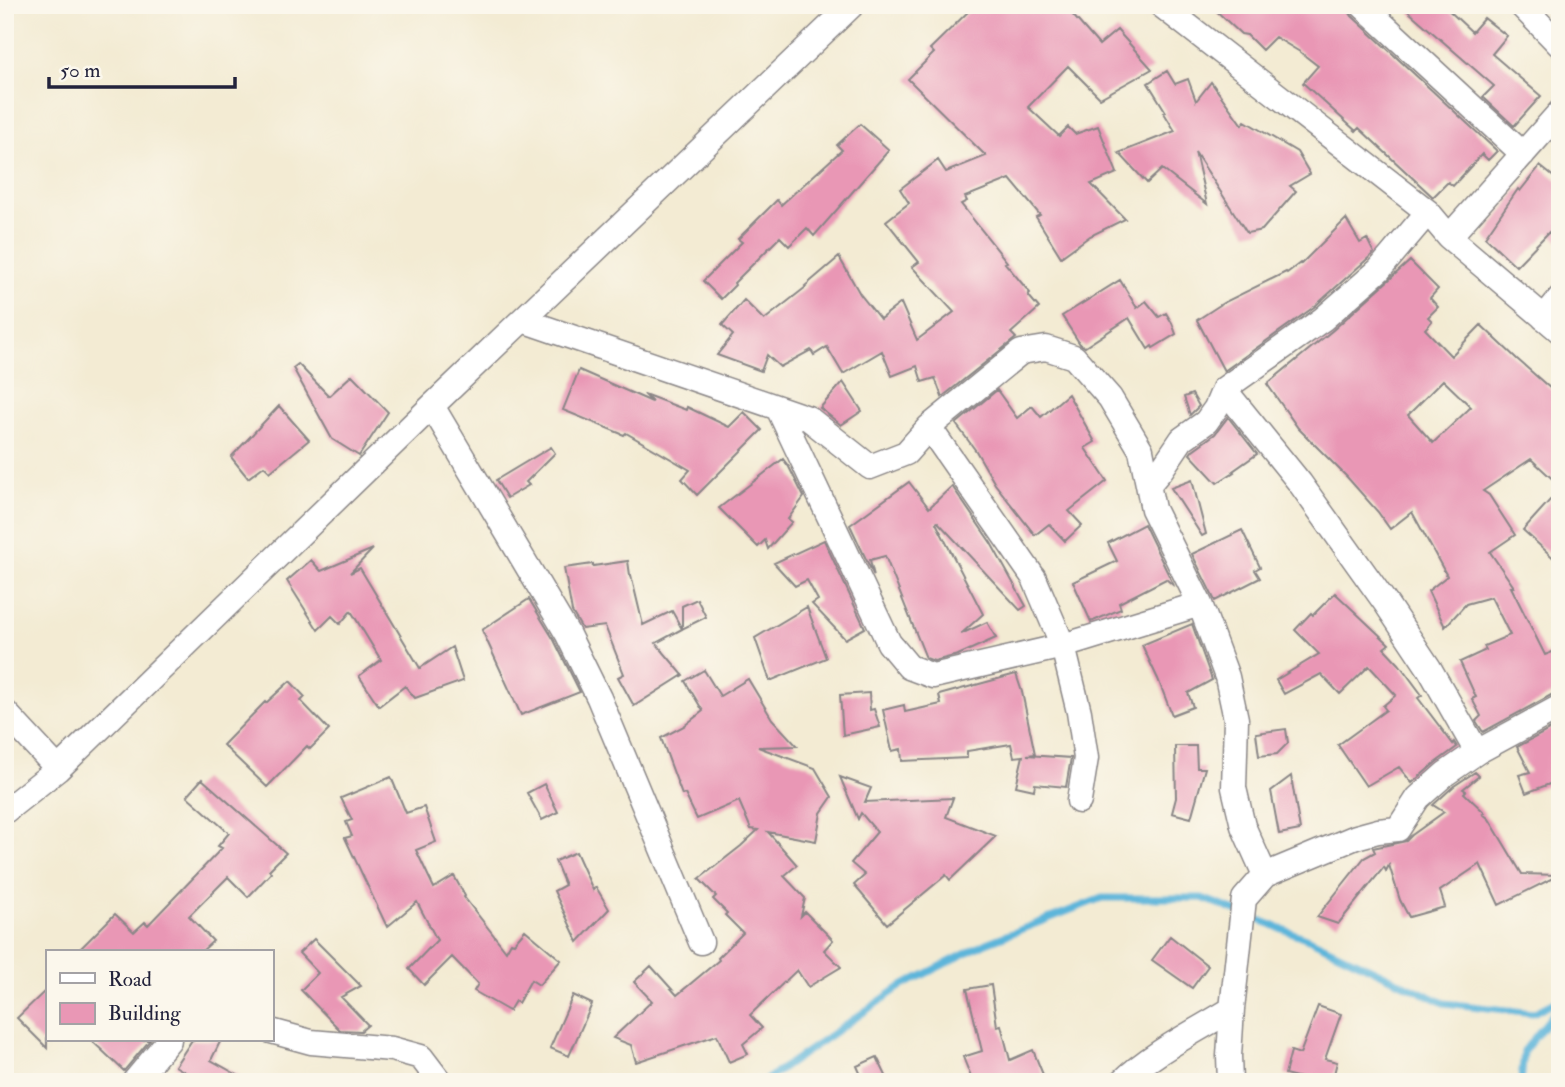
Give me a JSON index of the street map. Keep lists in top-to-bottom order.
{
  "legend": ["Road", "Building"],
  "scale_bar": "50 m"
}
